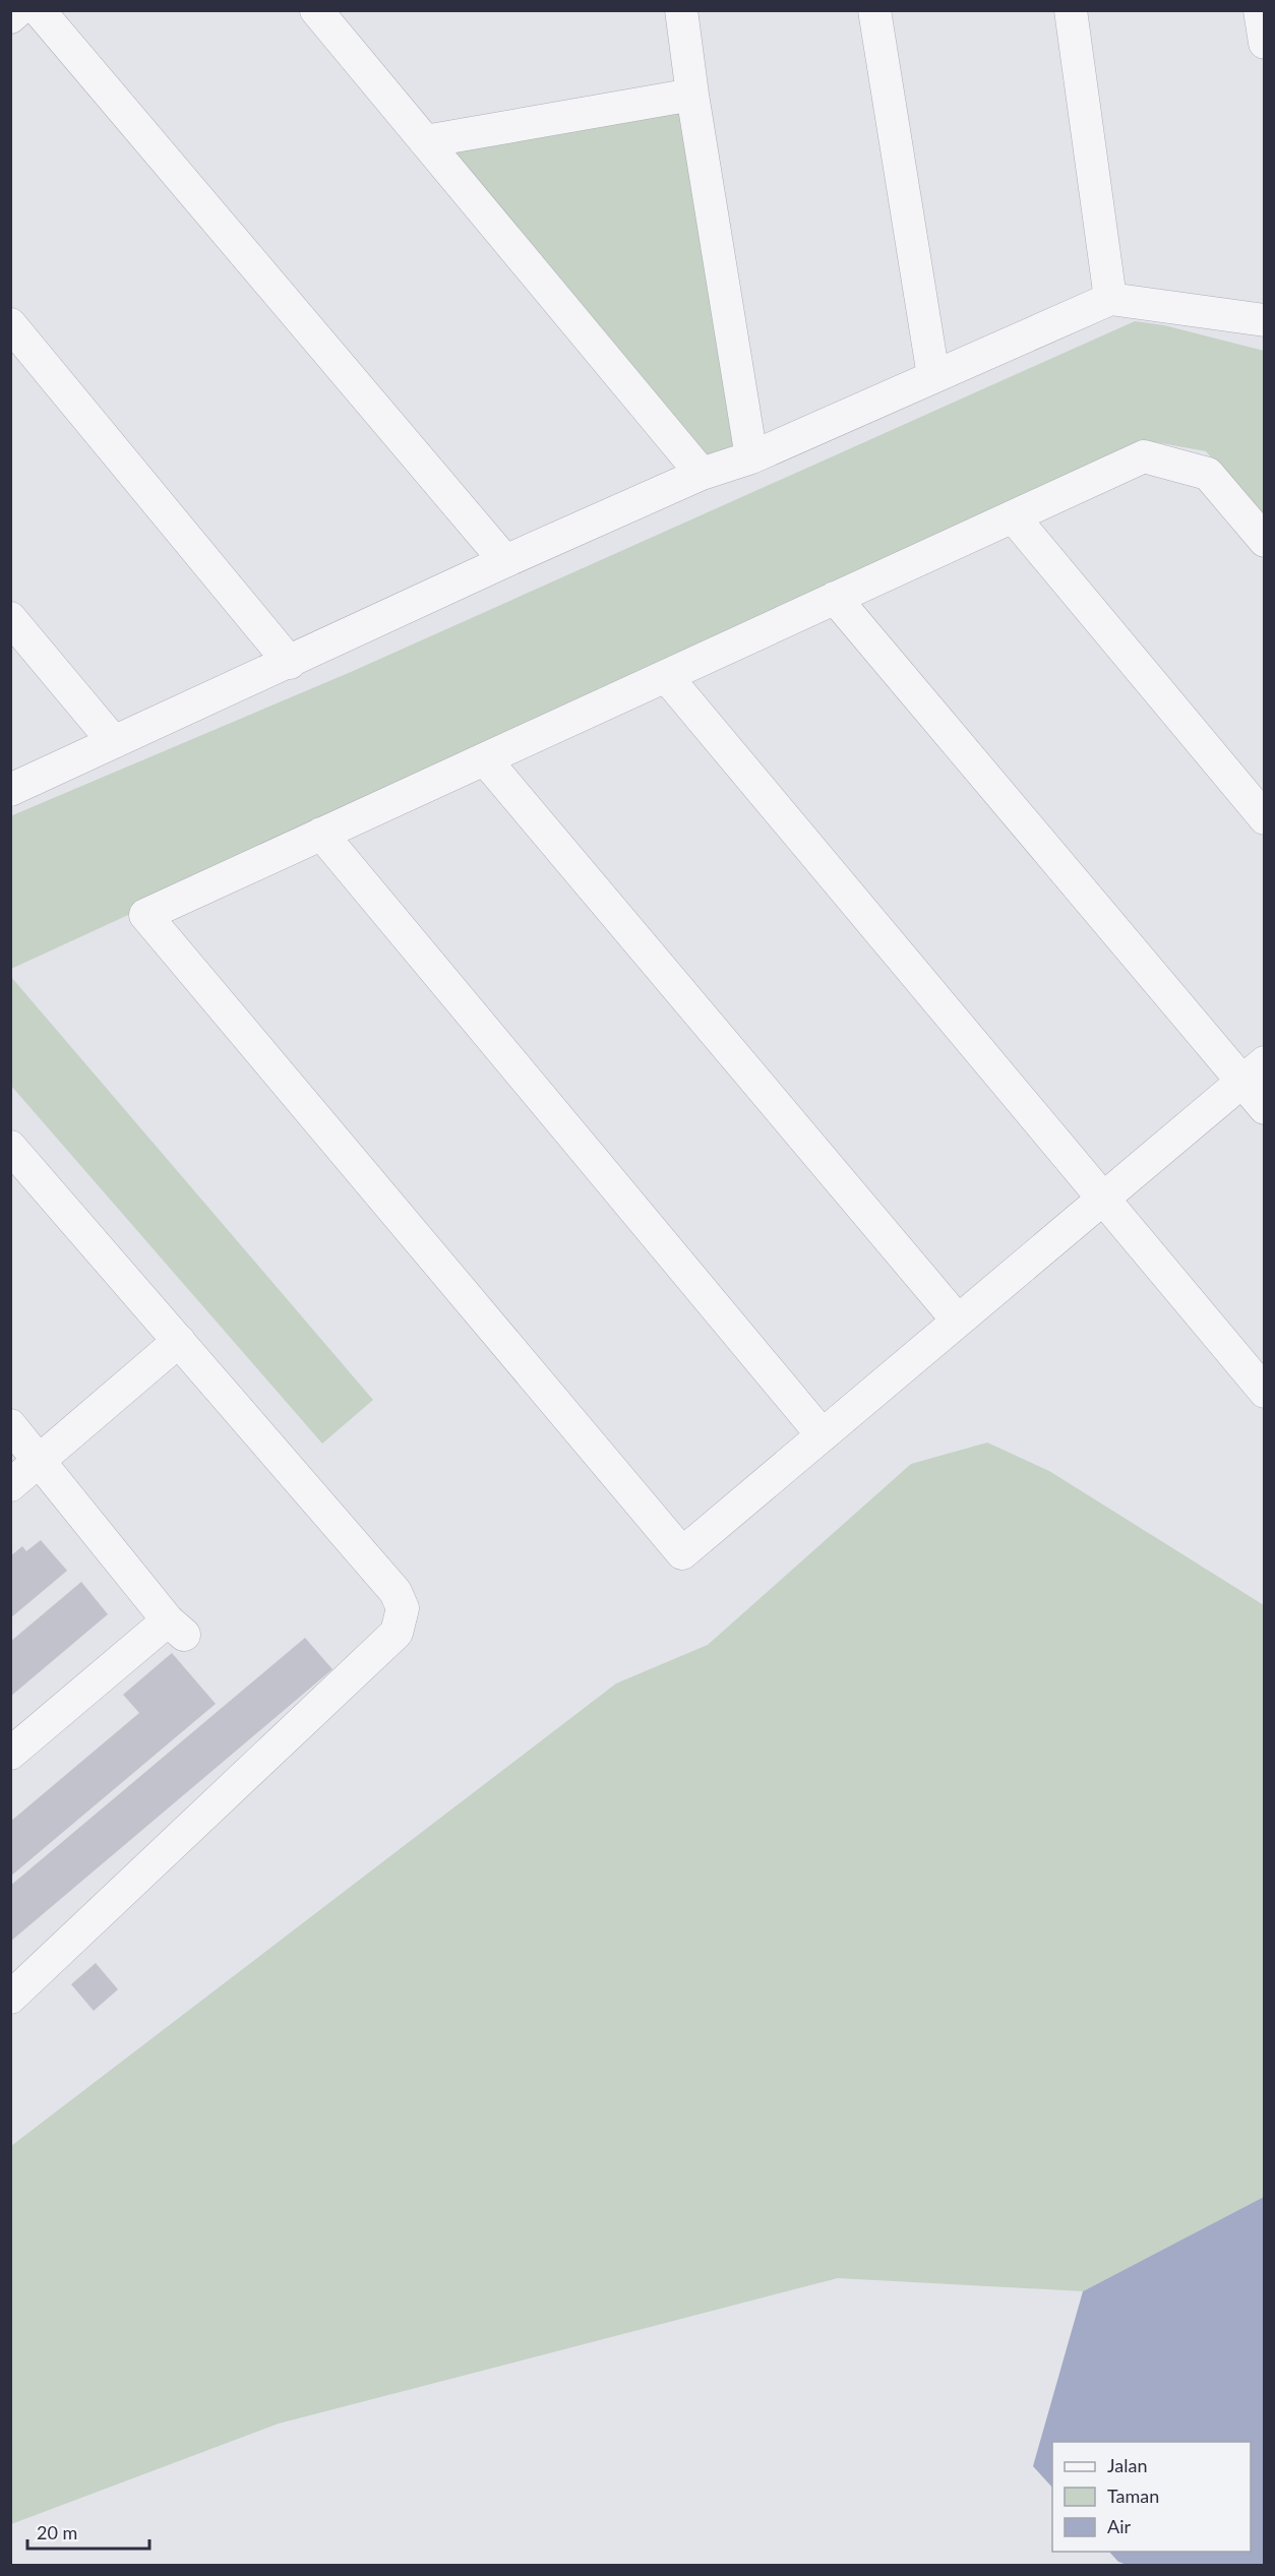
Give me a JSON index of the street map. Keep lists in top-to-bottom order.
{
  "legend": ["Jalan", "Taman", "Air"],
  "scale_bar": "20 m"
}
